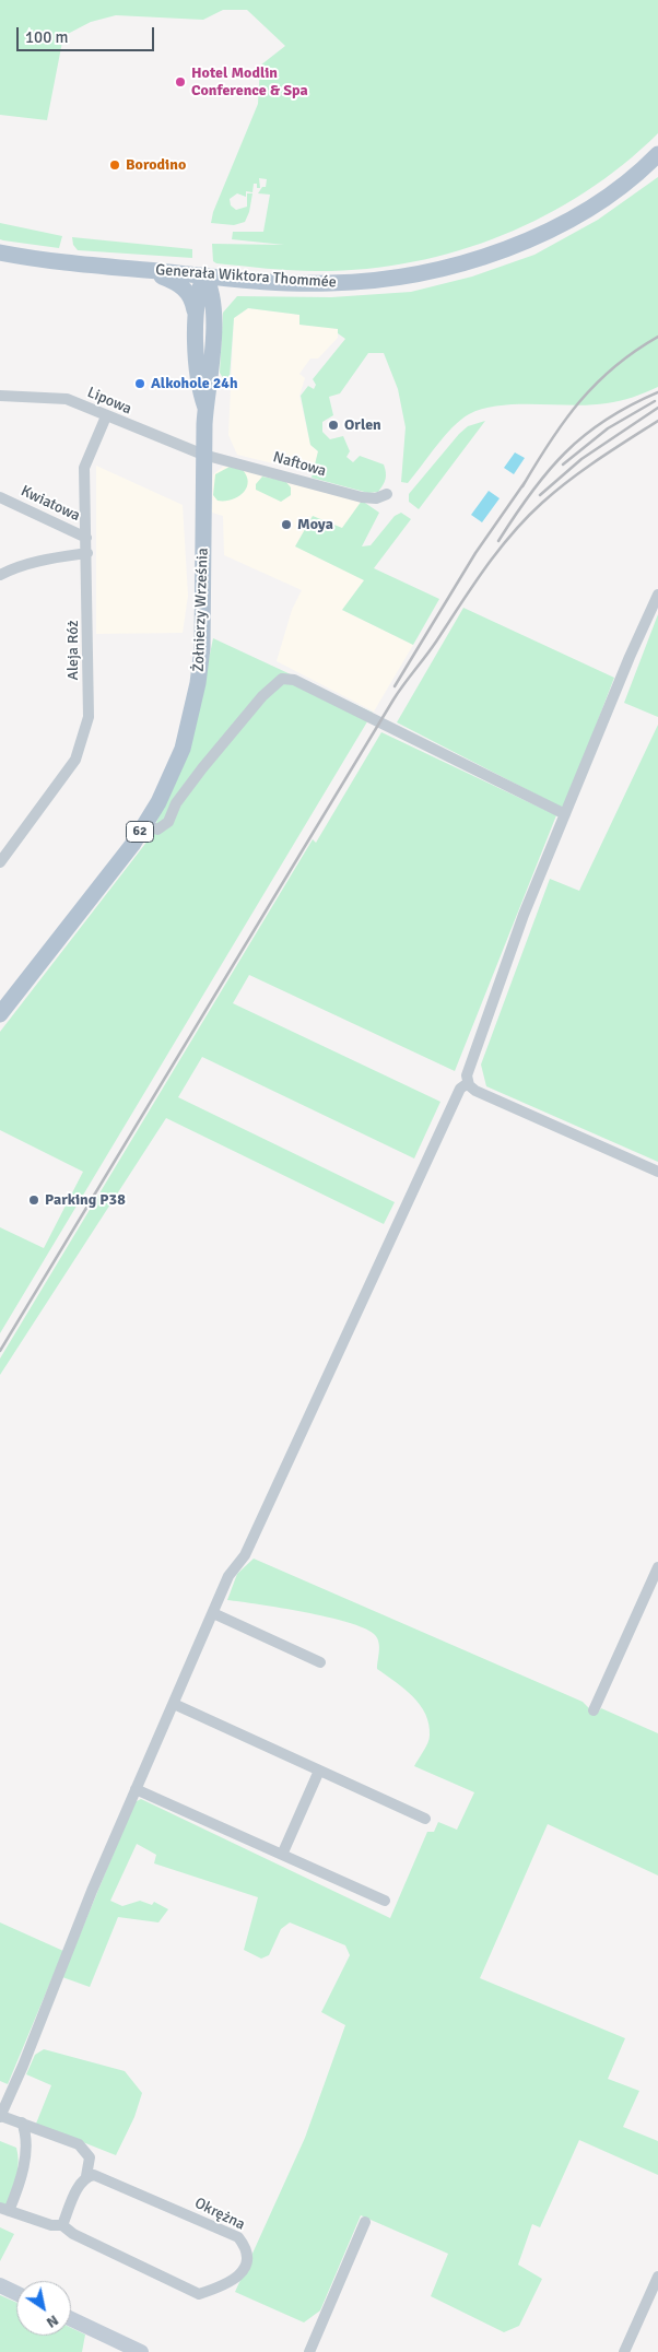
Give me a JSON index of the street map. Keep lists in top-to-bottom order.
{
  "streets": {
    "main road": ["Generała Wiktora Thommée", "Żołnierzy Września", "62"],
    "street": [
      "Lipowa",
      "Naftowa",
      "Kwiatowa",
      "Aleja Róż",
      "Okrężna"
    ]
  },
  "crossings": [
    ["Generała Wiktora Thommée", "Żołnierzy Września"],
    ["Generała Wiktora Thommée", "62"],
    ["Lipowa", "Naftowa"],
    ["Lipowa", "Żołnierzy Września"],
    ["Lipowa", "Aleja Róż"],
    ["Naftowa", "Żołnierzy Września"],
    ["Kwiatowa", "Aleja Róż"],
    ["Żołnierzy Września", "62"]
  ],
  "places": [
    "Hotel Modlin Conference & Spa",
    "Borodino",
    "Alkohole 24h",
    "Orlen",
    "Moya",
    "Parking P38"
  ],
  "scale_bar": "100 m",
  "north": "bottom right"
}
